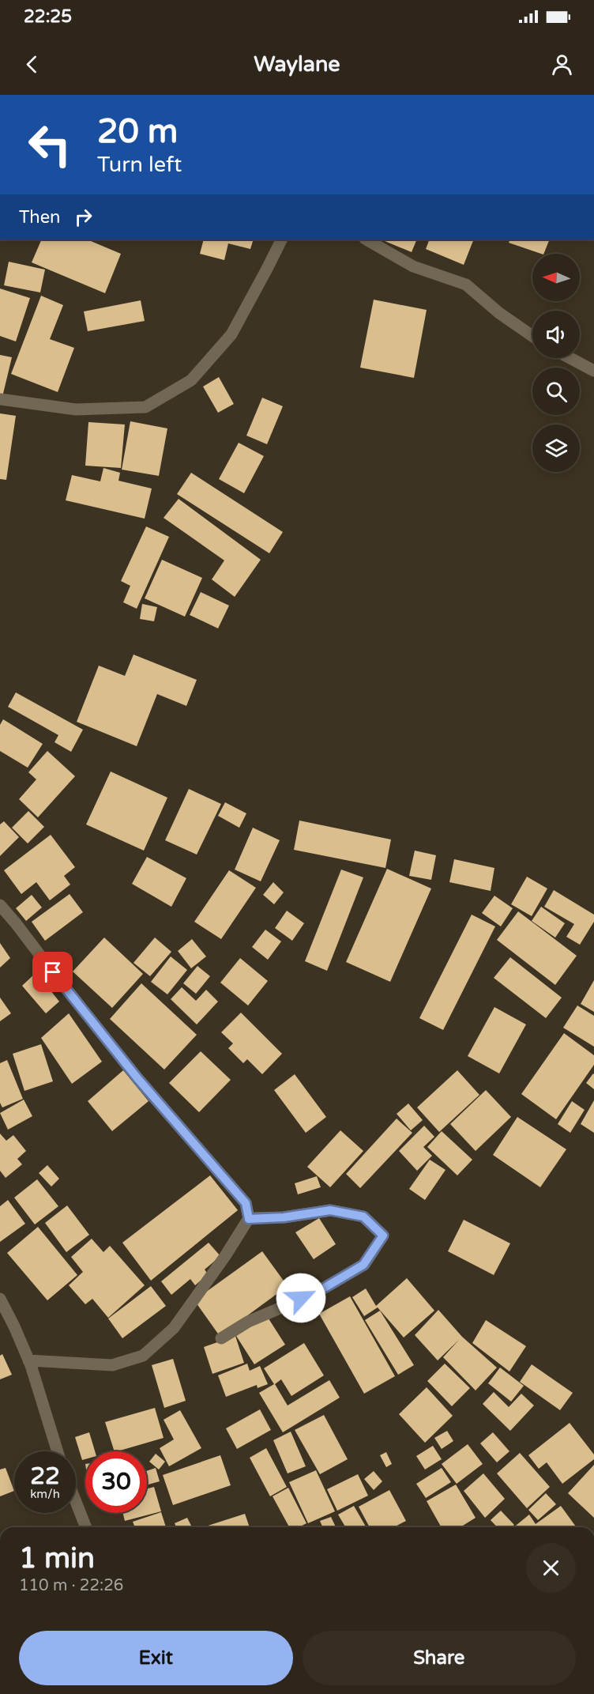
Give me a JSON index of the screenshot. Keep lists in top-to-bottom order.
{
  "north": "left",
  "page": {
    "status": "22:25",
    "header": "Waylane",
    "turn": ["20 m", "Turn left"],
    "then": "Then",
    "speed": "22 km/h",
    "limit": "30",
    "heading": ["1 min", "110 m · 22:26"],
    "buttons": ["Exit", "Share"]
  }
}
